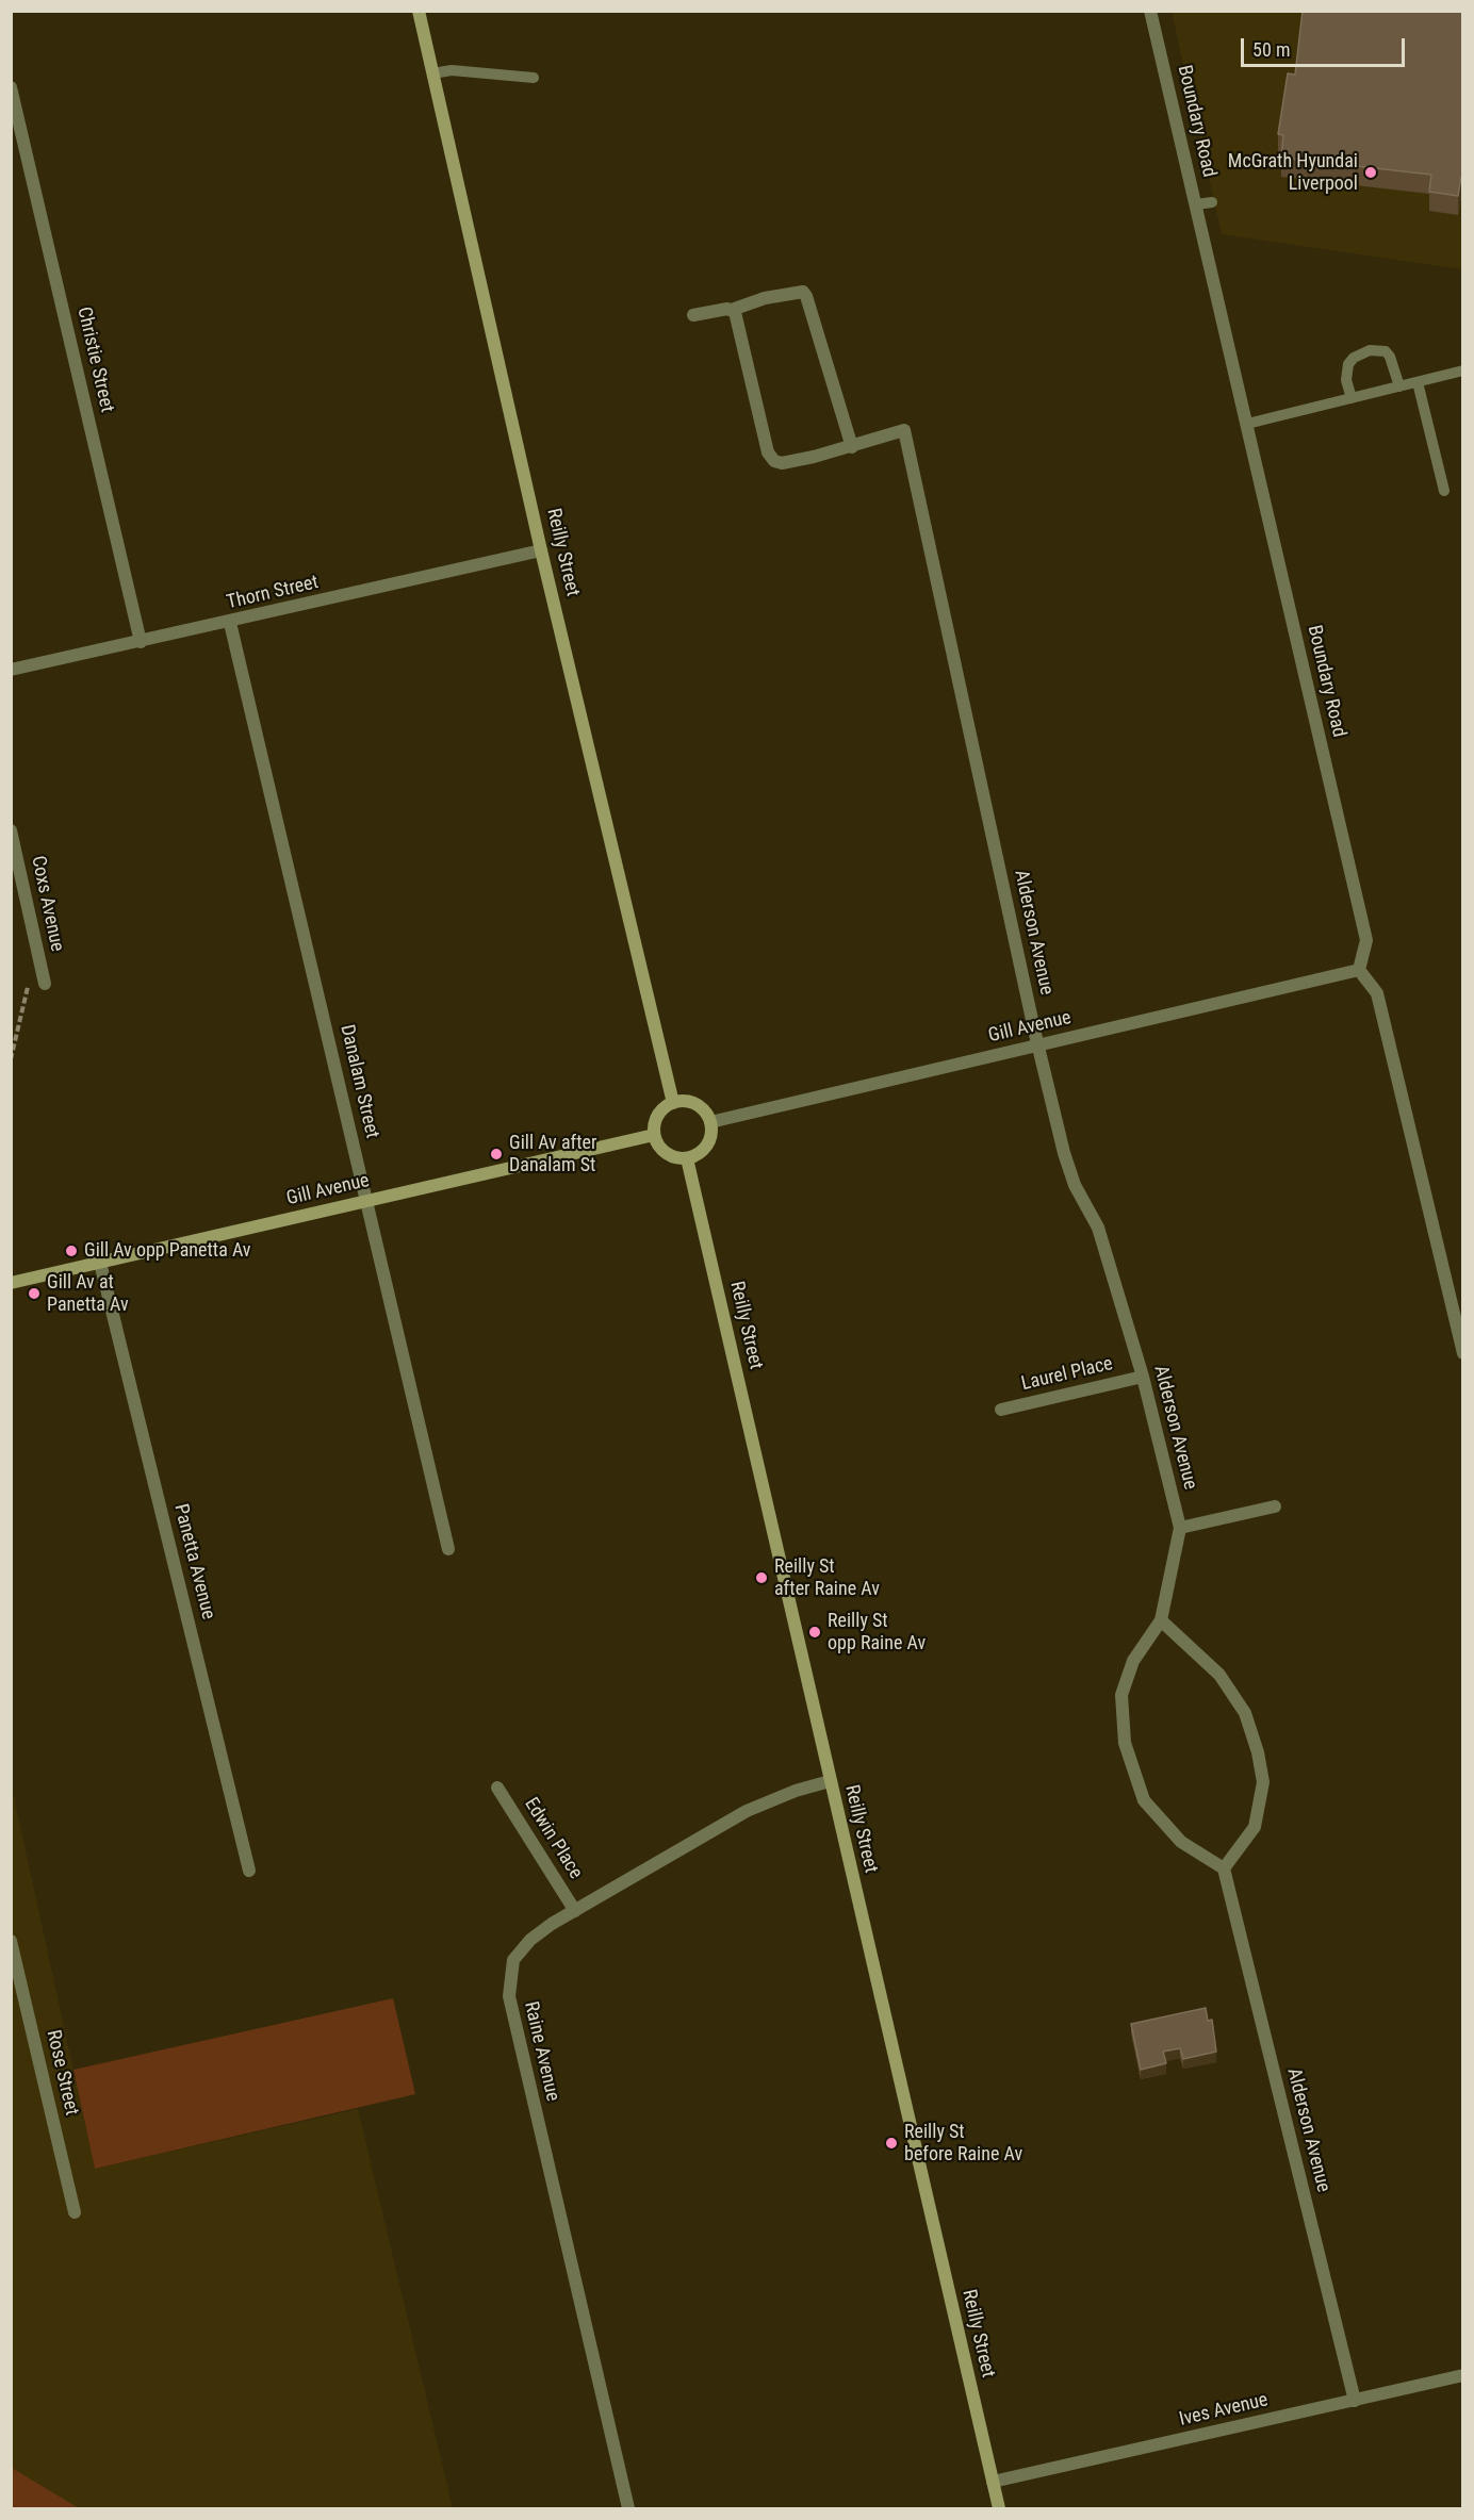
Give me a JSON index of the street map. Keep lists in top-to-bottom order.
{
  "streets": {
    "main road": ["Reilly Street", "Gill Avenue"],
    "street": [
      "Boundary Road",
      "Christie Street",
      "Thorn Street",
      "Coxs Avenue",
      "Alderson Avenue",
      "Danalam Street",
      "Laurel Place",
      "Panetta Avenue",
      "Edwin Place",
      "Raine Avenue",
      "Rose Street",
      "Ives Avenue"
    ]
  },
  "crossings": [
    ["Boundary Road", "Gill Avenue"],
    ["Christie Street", "Thorn Street"],
    ["Reilly Street", "Thorn Street"],
    ["Reilly Street", "Gill Avenue"],
    ["Reilly Street", "Raine Avenue"],
    ["Reilly Street", "Ives Avenue"],
    ["Thorn Street", "Danalam Street"],
    ["Alderson Avenue", "Gill Avenue"],
    ["Alderson Avenue", "Laurel Place"],
    ["Alderson Avenue", "Ives Avenue"],
    ["Gill Avenue", "Danalam Street"],
    ["Gill Avenue", "Panetta Avenue"],
    ["Edwin Place", "Raine Avenue"]
  ],
  "places": [
    "McGrath Hyundai Liverpool",
    "Gill Av after Danalam St",
    "Gill Av opp Panetta Av",
    "Gill Av at Panetta Av",
    "Reilly St after Raine Av",
    "Reilly St opp Raine Av",
    "Reilly St before Raine Av"
  ],
  "scale_bar": "50 m"
}
